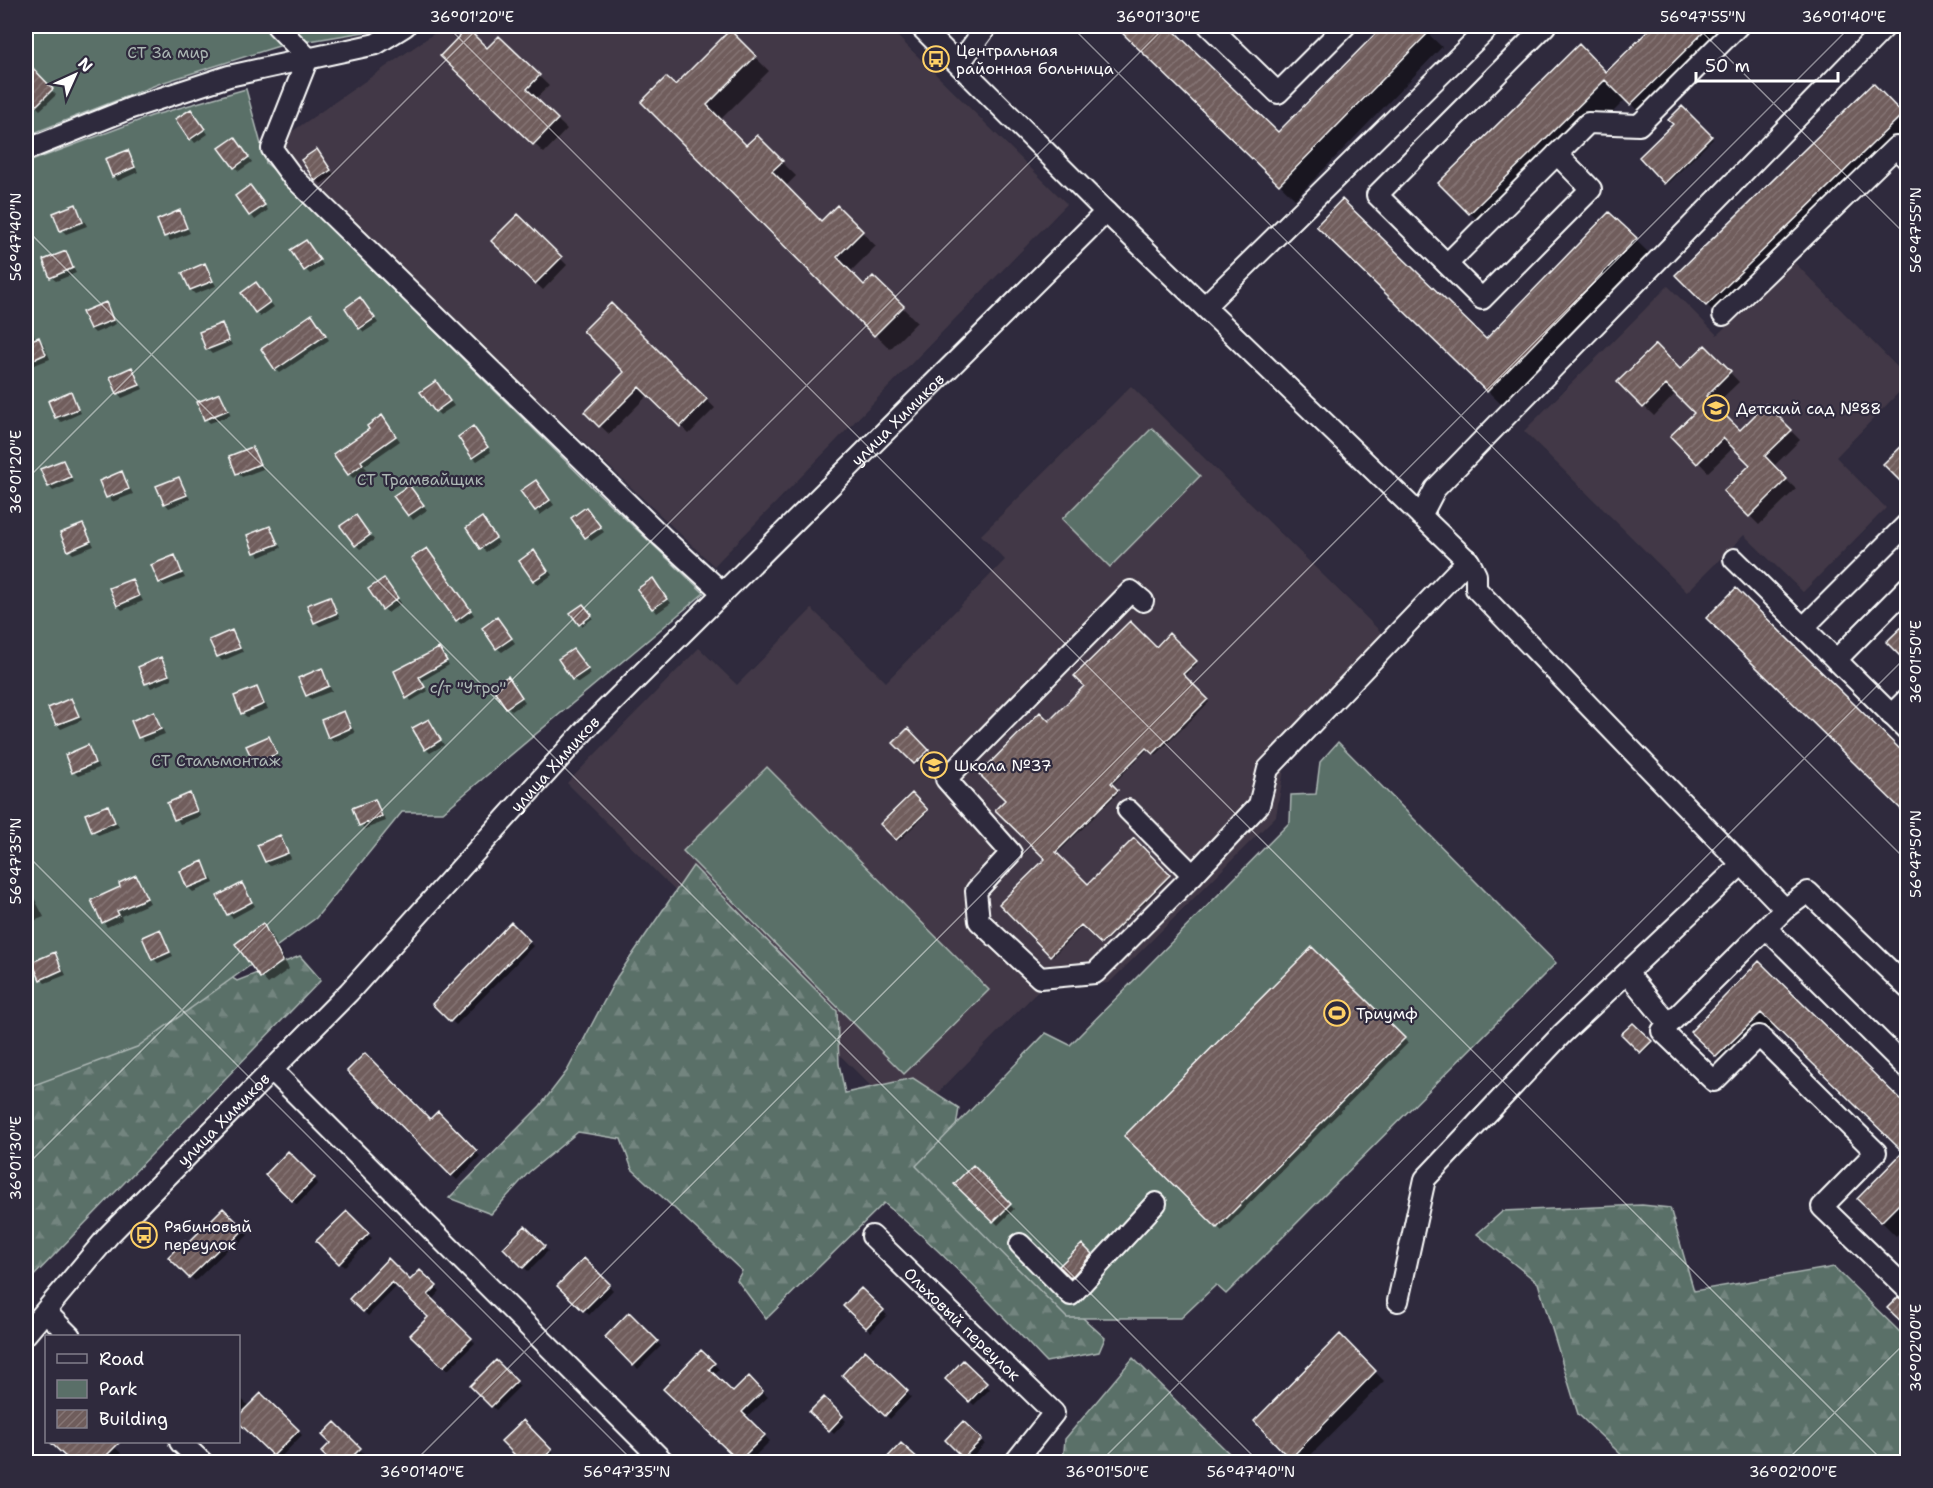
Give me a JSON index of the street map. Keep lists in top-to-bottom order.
{
  "streets": {
    "street": ["улица Химиков", "Ольховый переулок"]
  },
  "parks": [
    "СТ За мир",
    "СТ Трамвайщик",
    "с/т \"Утро\"",
    "СТ Стальмонтаж"
  ],
  "places": {
    "bus stop": ["Центральная районная больница", "Рябиновый переулок"],
    "school or university": ["Детский сад №88", "Школа №37"],
    "sports": ["Триумф"]
  },
  "legend": ["Road", "Park", "Building"],
  "scale_bar": "50 m",
  "north": "top right",
  "coordinates": [
    "36°01'20\"E",
    "36°01'30\"E",
    "56°47'55\"N",
    "36°01'40\"E",
    "56°47'40\"N",
    "36°01'50\"E",
    "56°47'50\"N",
    "56°47'35\"N",
    "36°02'00\"E"
  ]
}
